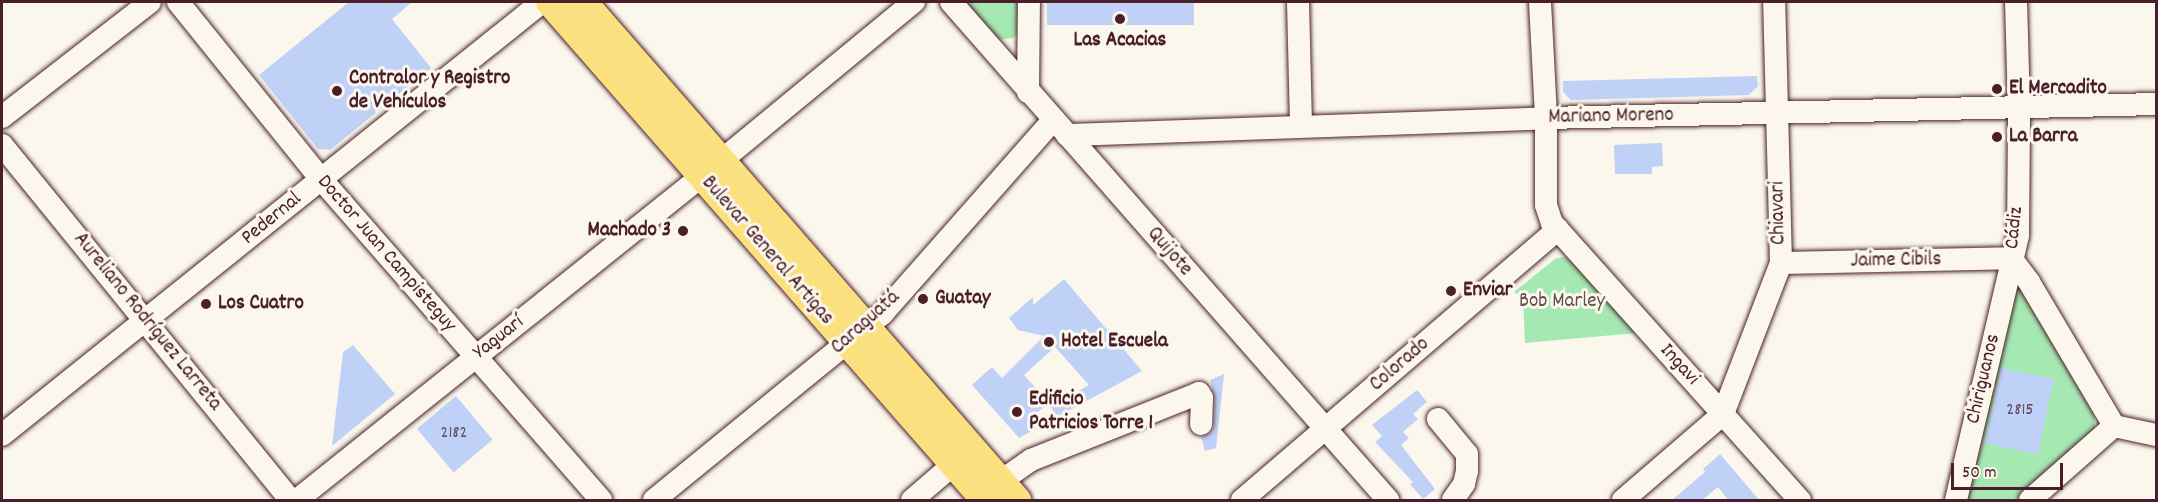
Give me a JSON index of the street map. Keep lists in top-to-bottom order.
{
  "streets": {
    "main road": ["Bulevar General Artigas"],
    "street": [
      "Mariano Moreno",
      "Chiavari",
      "Pedernal",
      "Cádiz",
      "Quijote",
      "Doctor Juan Campisteguy",
      "Jaime Cibils",
      "Aureliano Rodríguez Larreta",
      "Caraguatá",
      "Yaguarí",
      "Colorado",
      "Ingavi",
      "Chiriguanos"
    ]
  },
  "crossings": [
    ["Mariano Moreno", "Chiavari"],
    ["Mariano Moreno", "Cádiz"],
    ["Mariano Moreno", "Quijote"],
    ["Mariano Moreno", "Caraguatá"],
    ["Mariano Moreno", "Ingavi"],
    ["Chiavari", "Jaime Cibils"],
    ["Chiavari", "Ingavi"],
    ["Pedernal", "Doctor Juan Campisteguy"],
    ["Pedernal", "Aureliano Rodríguez Larreta"],
    ["Cádiz", "Jaime Cibils"],
    ["Cádiz", "Chiriguanos"],
    ["Bulevar General Artigas", "Caraguatá"],
    ["Bulevar General Artigas", "Yaguarí"],
    ["Quijote", "Caraguatá"],
    ["Quijote", "Colorado"],
    ["Doctor Juan Campisteguy", "Yaguarí"],
    ["Jaime Cibils", "Chiriguanos"],
    ["Colorado", "Ingavi"]
  ],
  "parks": ["Bob Marley"],
  "places": [
    "Las Acacias",
    "El Mercadito",
    "Contralor y Registro de Vehículos",
    "La Barra",
    "Machado 3",
    "Enviar",
    "Guatay",
    "Los Cuatro",
    "Hotel Escuela",
    "Edificio Patricios Torre 1"
  ],
  "house_numbers": ["2815", "2182"],
  "scale_bar": "50 m"
}
